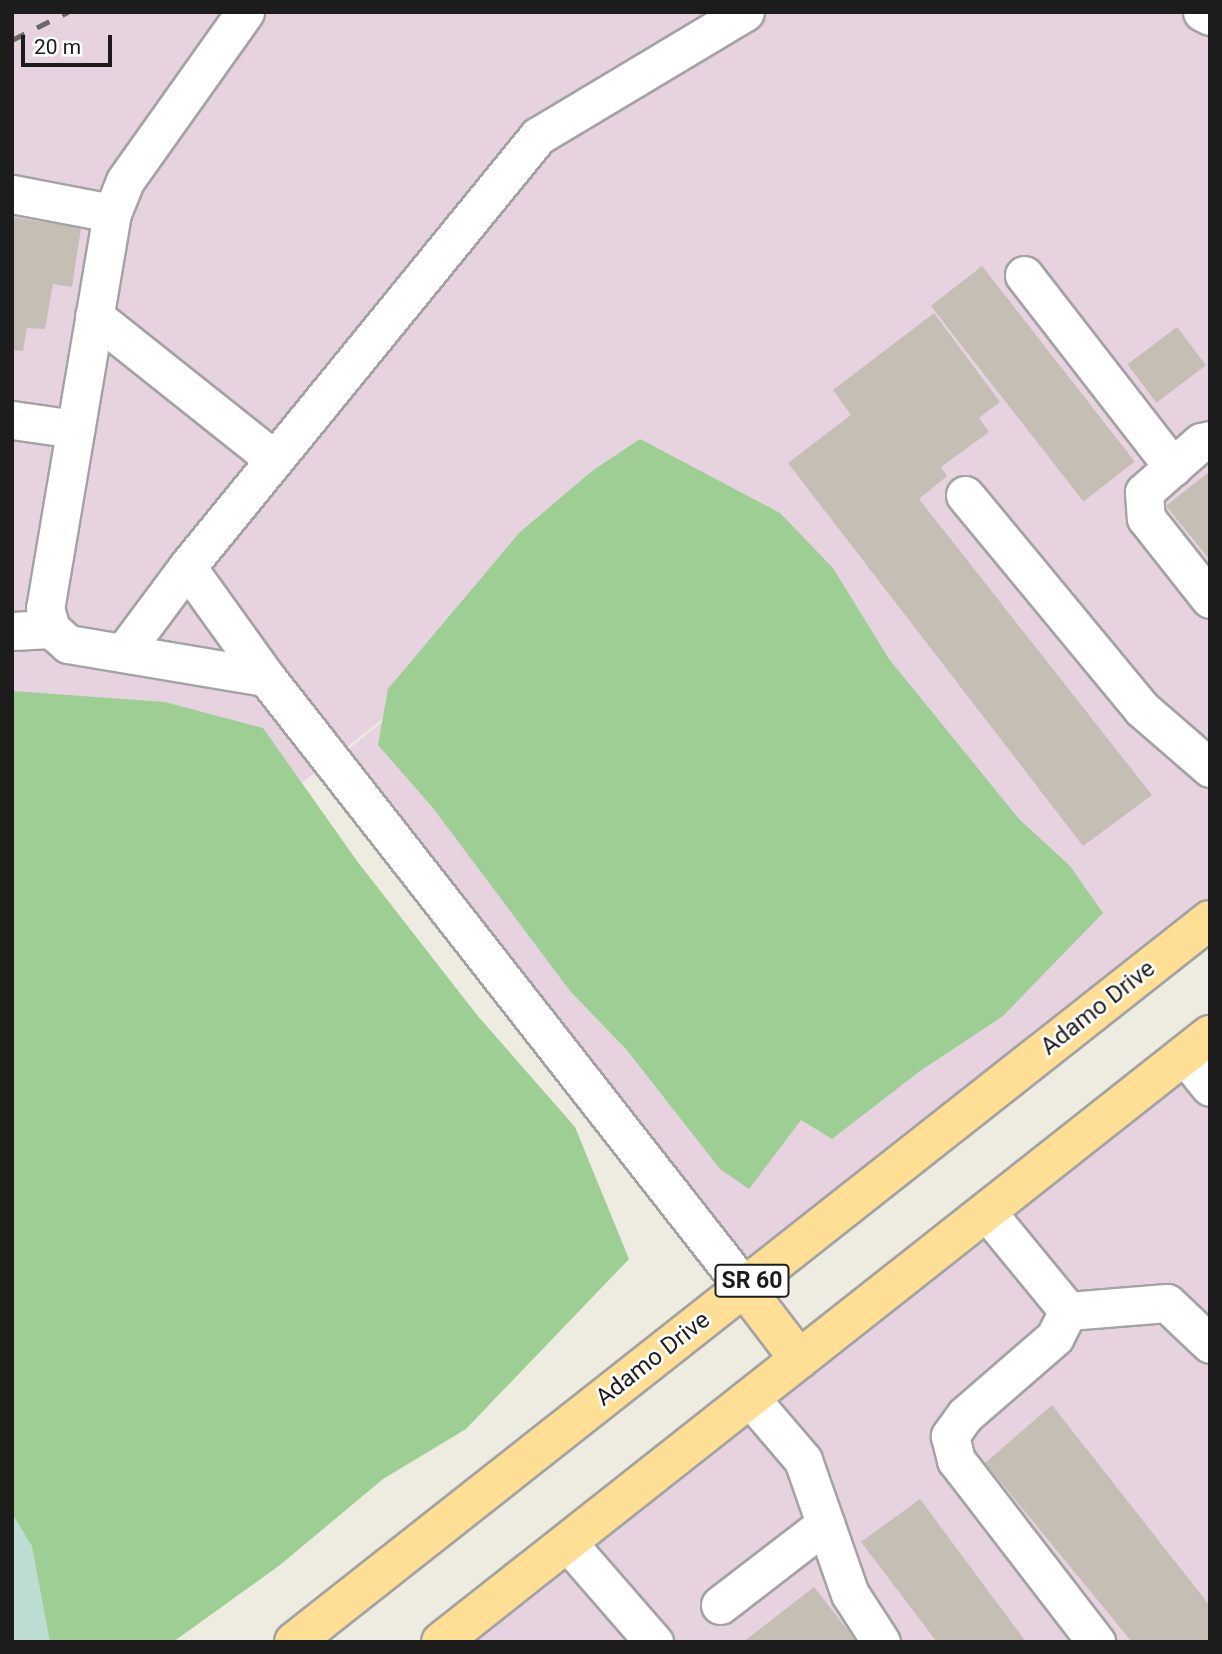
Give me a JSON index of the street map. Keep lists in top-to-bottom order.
{
  "streets": {
    "main road": ["Adamo Drive", "SR 60"]
  },
  "scale_bar": "20 m"
}
